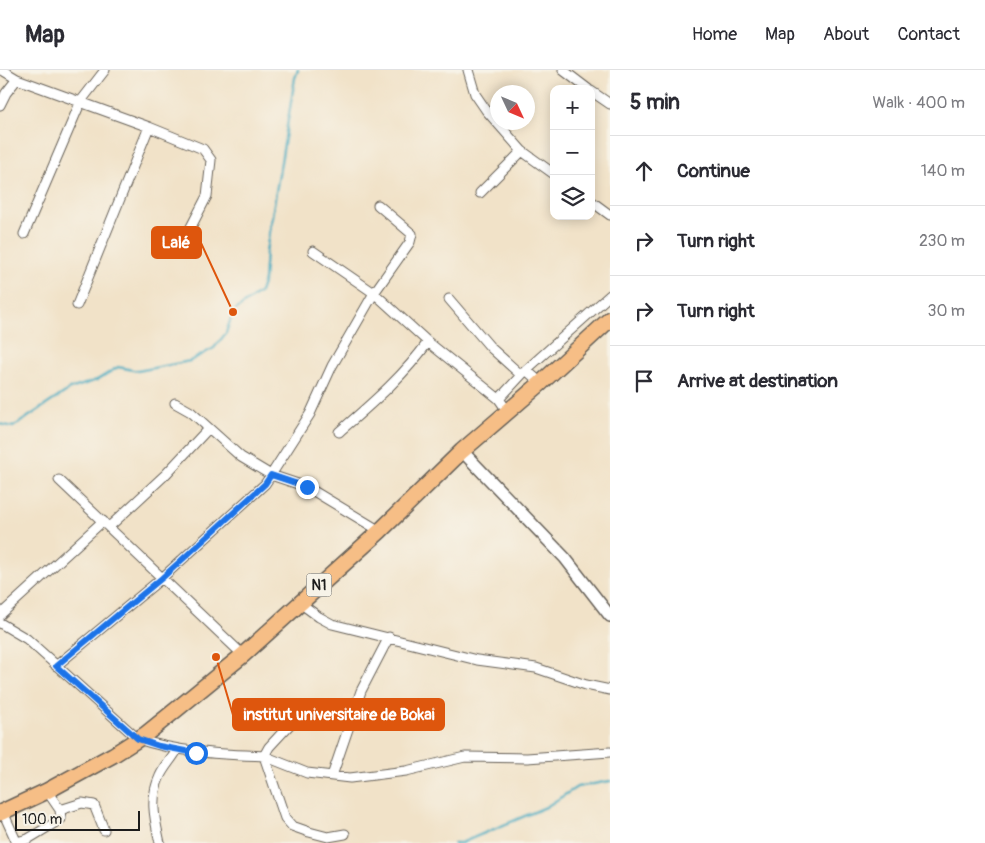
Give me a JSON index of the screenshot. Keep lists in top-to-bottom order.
{
  "streets": {
    "highway": ["N1"]
  },
  "places": ["Lalé", "institut universitaire de Bokai"],
  "scale_bar": "100 m",
  "north": "bottom right",
  "page": {
    "header": "Map",
    "nav": [
      "Home",
      "Map",
      "About",
      "Contact"
    ],
    "heading": ["5 min", "Walk · 400 m"],
    "map_buttons": ["+", "−"],
    "list": [
      ["Continue", "140 m"],
      ["Turn right", "230 m"],
      ["Turn right", "30 m"],
      "Arrive at destination"
    ],
    "scale": "100 m"
  }
}
